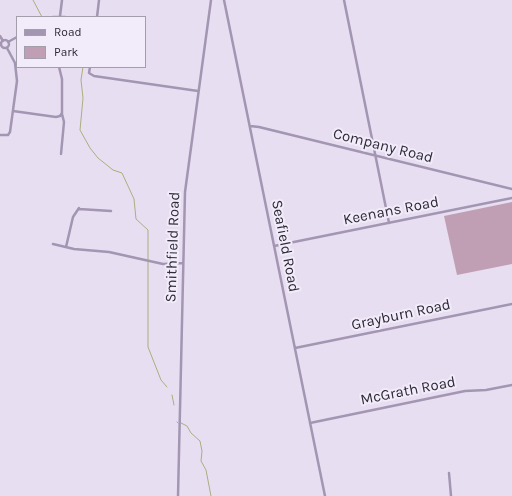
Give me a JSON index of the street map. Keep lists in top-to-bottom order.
{
  "streets": {
    "street": [
      "Company Road",
      "Keenans Road",
      "Seafield Road",
      "Smithfield Road",
      "Grayburn Road",
      "McGrath Road"
    ]
  },
  "crossings": [
    ["Company Road", "Seafield Road"],
    ["Keenans Road", "Seafield Road"],
    ["Seafield Road", "Grayburn Road"],
    ["Seafield Road", "McGrath Road"]
  ],
  "legend": ["Road", "Park"]
}
